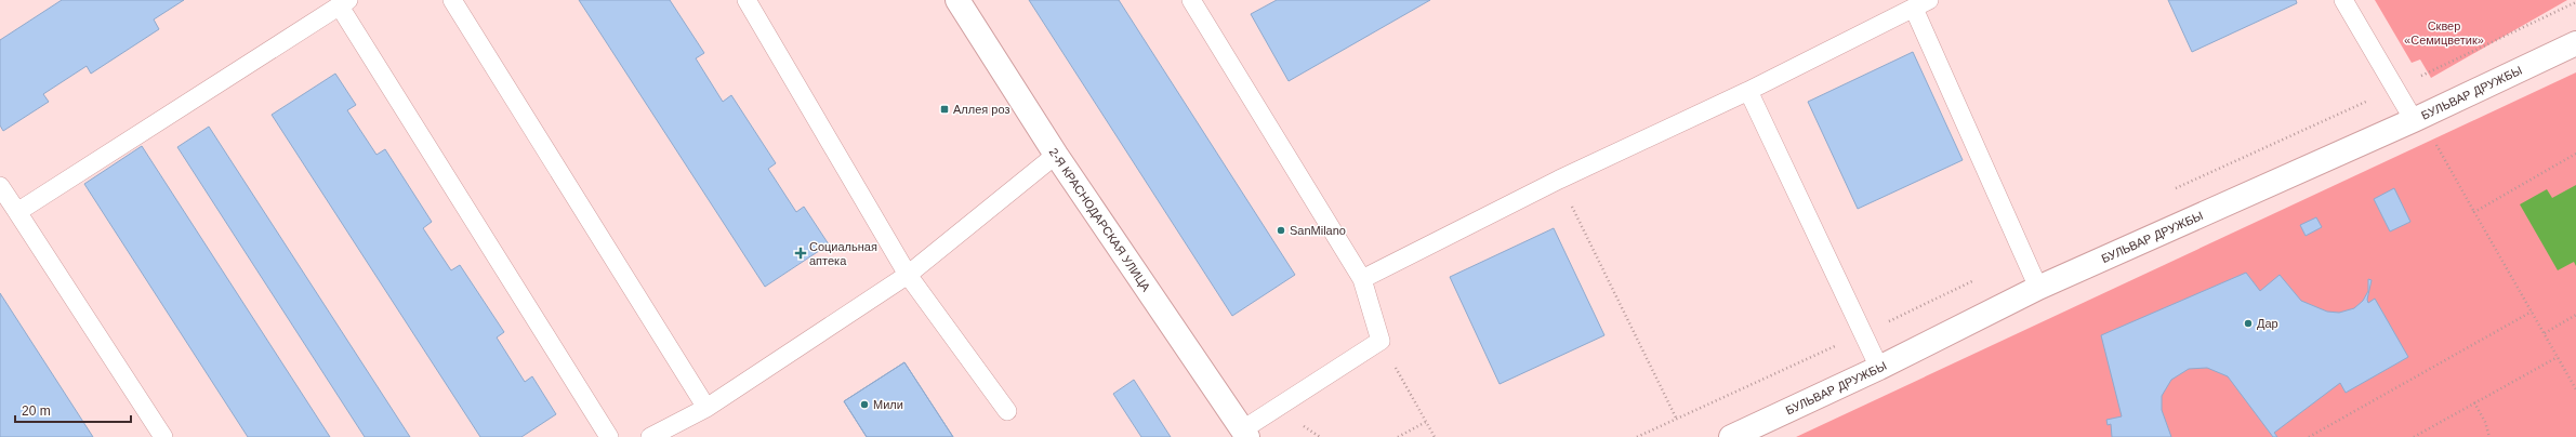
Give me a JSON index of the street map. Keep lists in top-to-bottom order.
{
  "streets": {
    "street": ["БУЛЬВАР ДРУЖБЫ", "2-Я КРАСНОДАРСКАЯ УЛИЦА"]
  },
  "parks": ["Сквер «Семицветик»"],
  "places": {
    "transit": ["Аллея роз"],
    "other": ["SanMilano", "Дар", "Мили"],
    "health": ["Социальная аптека"]
  },
  "scale_bar": "20 m"
}
